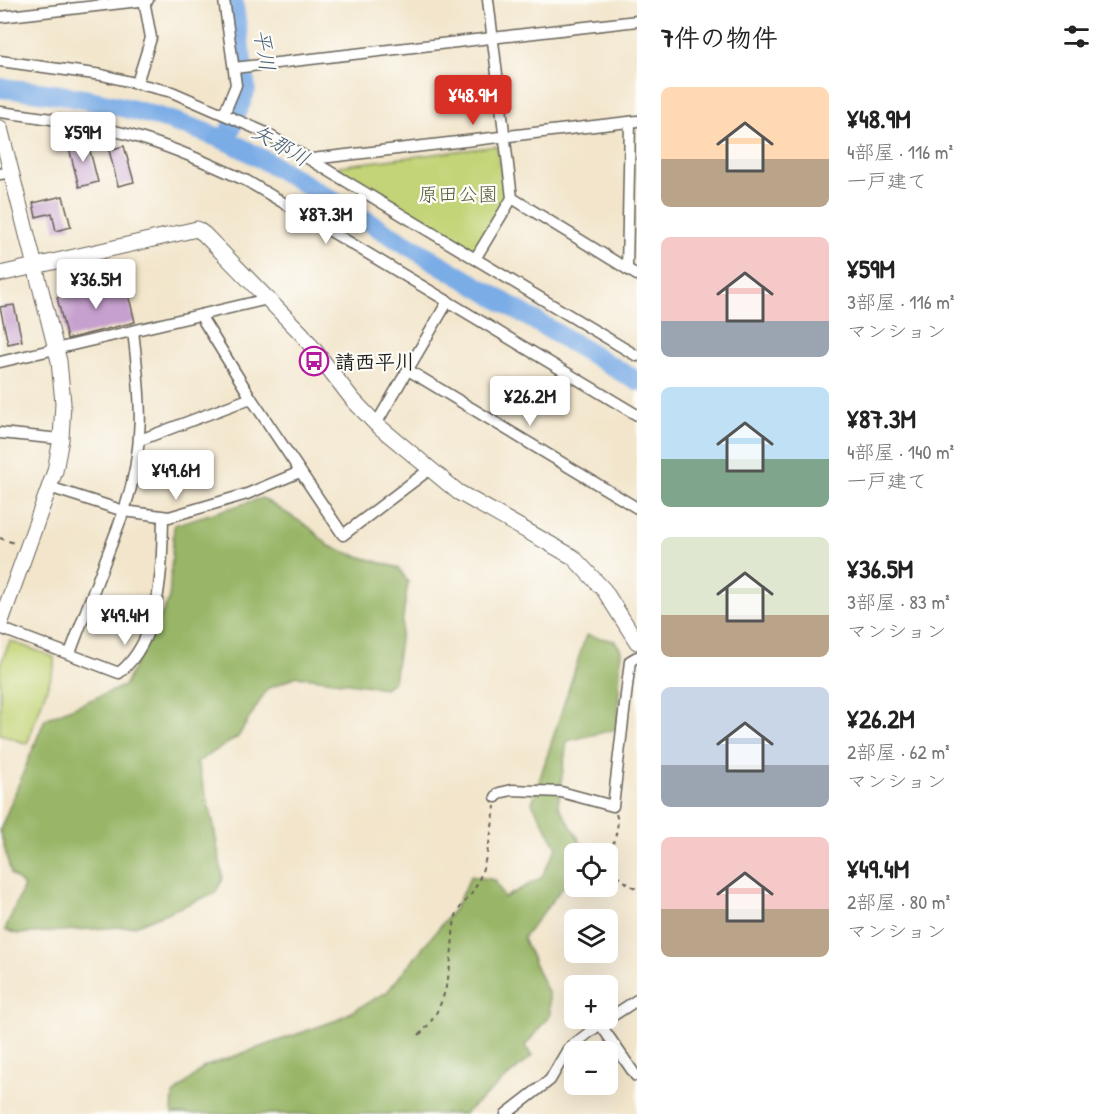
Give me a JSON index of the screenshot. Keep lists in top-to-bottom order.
{
  "water": ["平川", "矢那川"],
  "parks": ["原田公園"],
  "places": {
    "bus stop": ["請西平川"]
  },
  "page": {
    "heading": "7件の物件",
    "list": [
      {
        "name": "¥48.9M",
        "note": "4部屋 · 116 m² · 一戸建て"
      },
      {
        "name": "¥59M",
        "note": "3部屋 · 116 m² · マンション"
      },
      {
        "name": "¥87.3M",
        "note": "4部屋 · 140 m² · 一戸建て"
      },
      {
        "name": "¥36.5M",
        "note": "3部屋 · 83 m² · マンション"
      },
      {
        "name": "¥26.2M",
        "note": "2部屋 · 62 m² · マンション"
      },
      {
        "name": "¥49.4M",
        "note": "2部屋 · 80 m² · マンション"
      }
    ],
    "price": [
      "¥48.9M",
      "¥59M",
      "¥87.3M",
      "¥36.5M",
      "¥26.2M",
      "¥49.6M",
      "¥49.4M"
    ],
    "map_buttons": ["+", "−"]
  }
}
